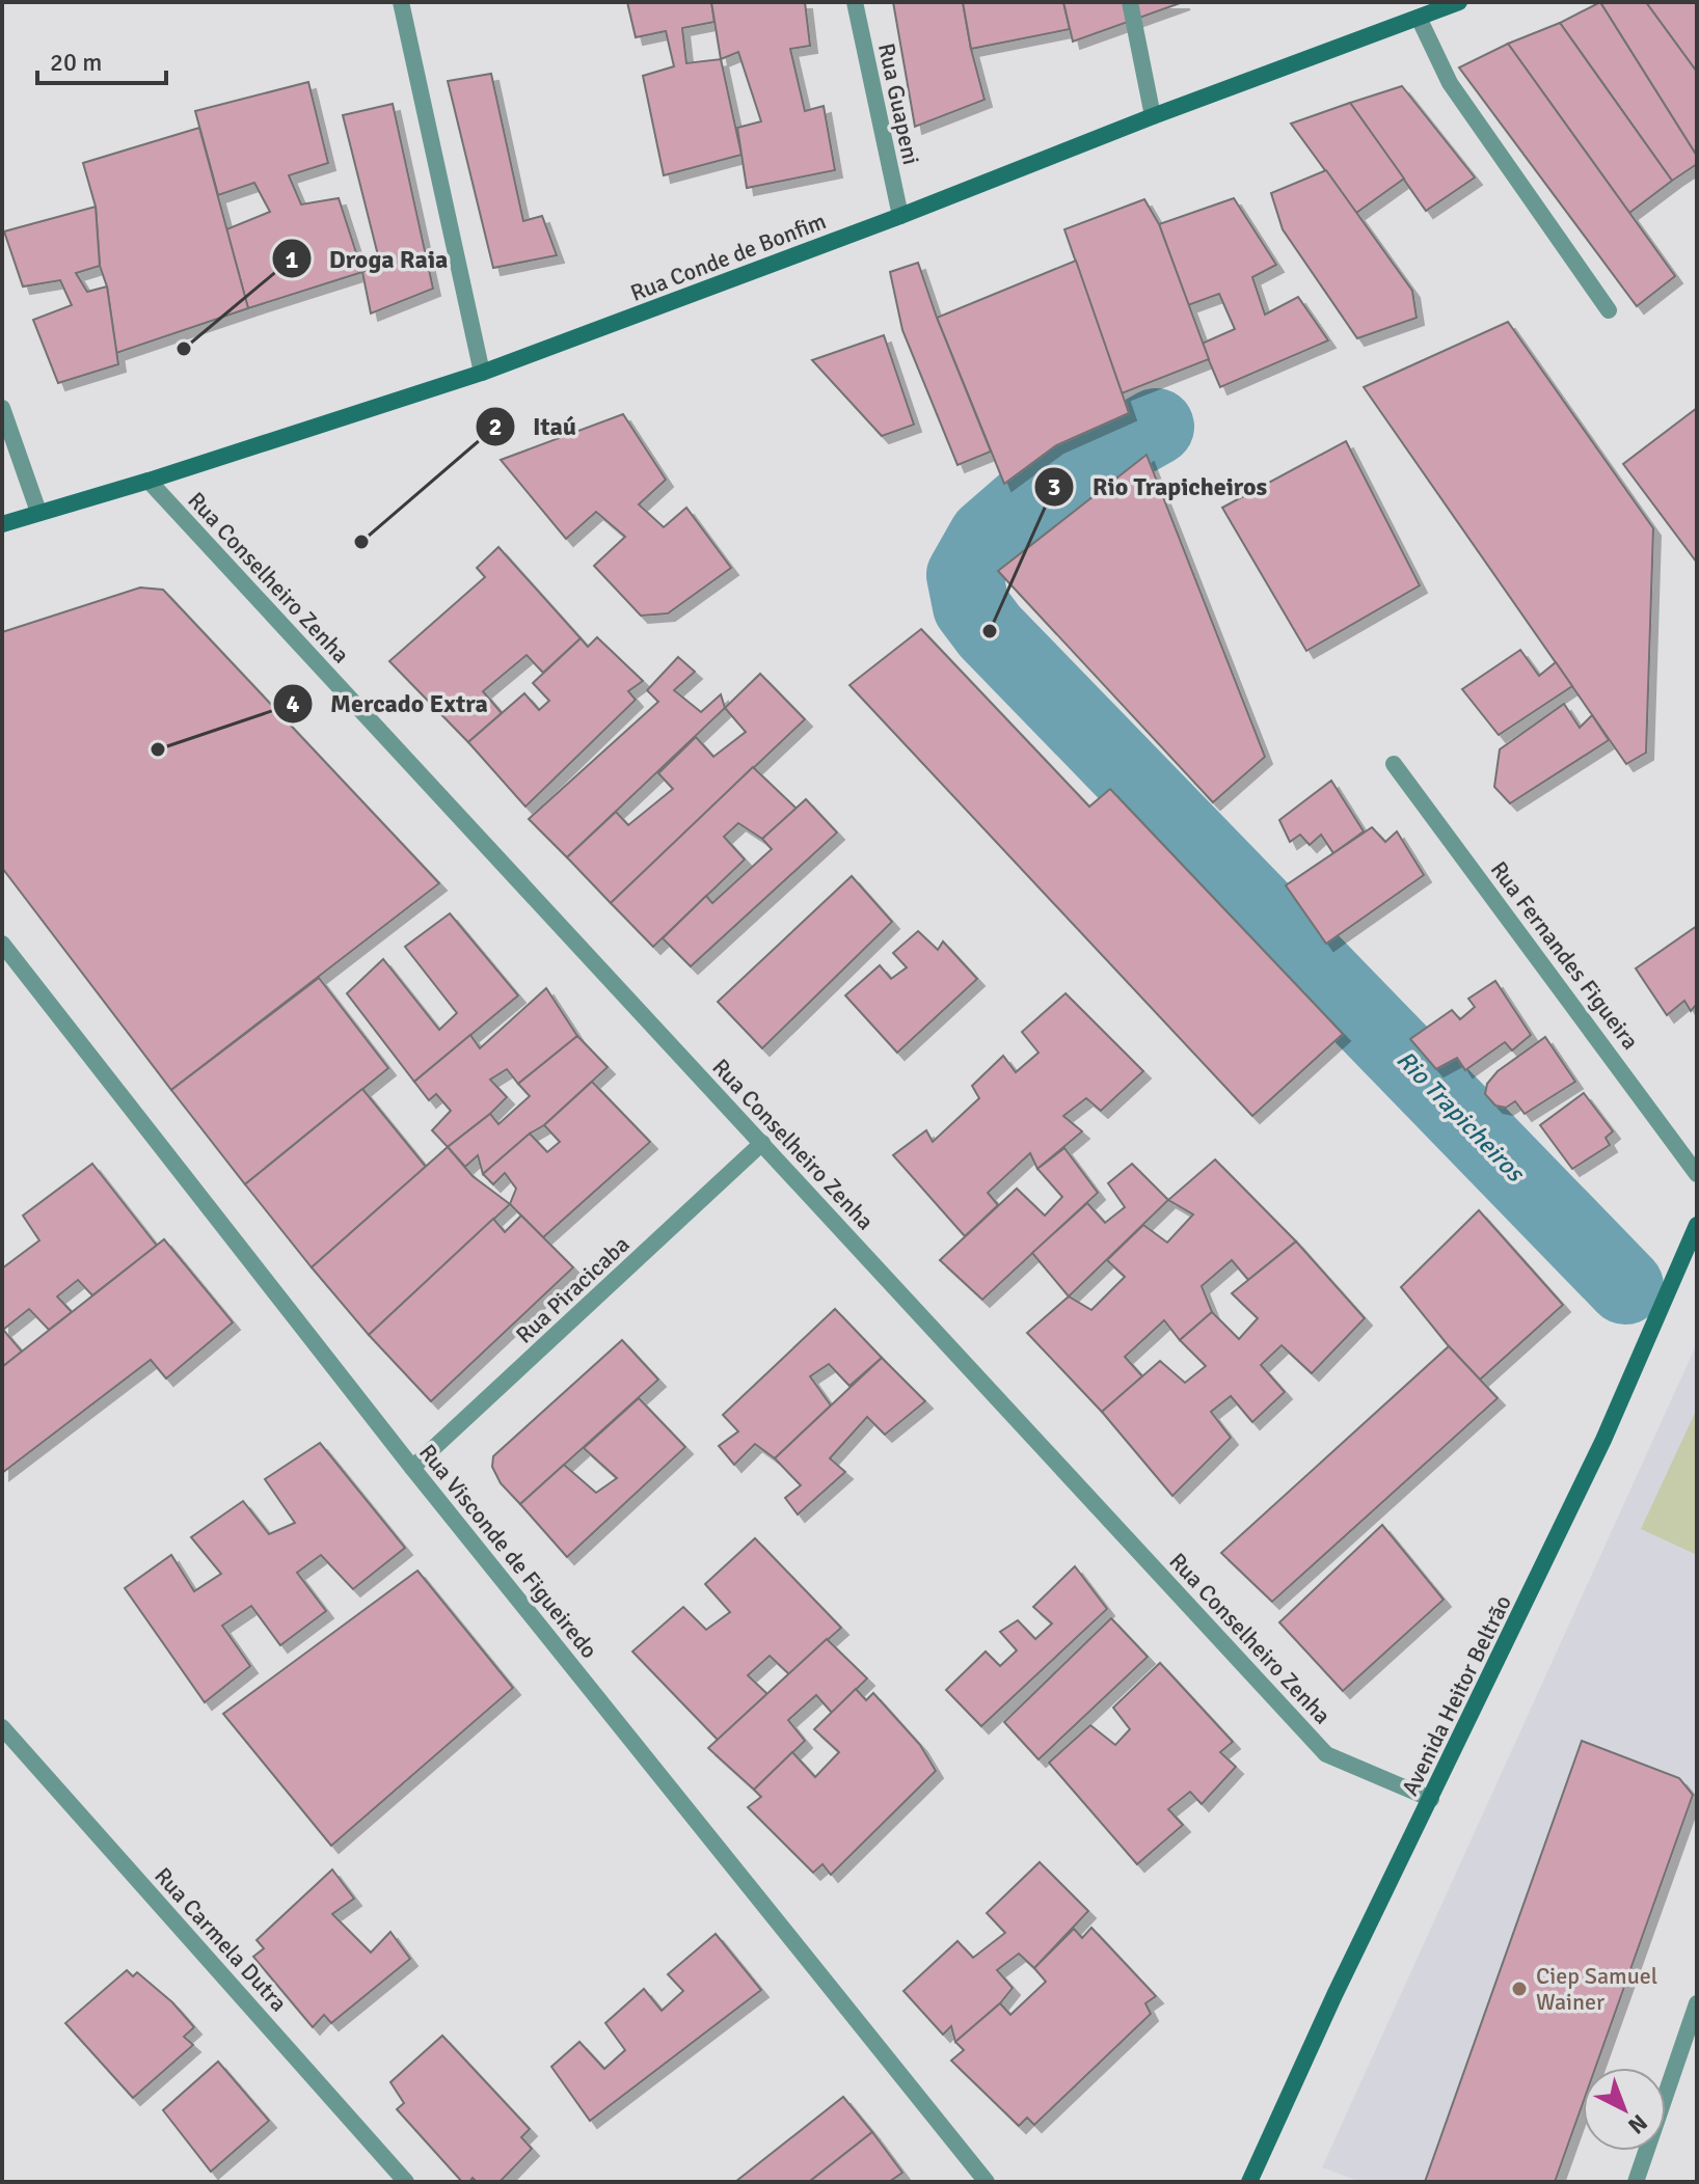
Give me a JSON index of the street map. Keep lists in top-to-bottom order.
{
  "streets": {
    "main road": ["Rua Conde de Bonfim", "Avenida Heitor Beltrão"],
    "street": [
      "Rua Guapeni",
      "Rua Conselheiro Zenha",
      "Rua Fernandes Figueira",
      "Rua Piracicaba",
      "Rua Visconde de Figueiredo",
      "Rua Carmela Dutra"
    ]
  },
  "crossings": [
    ["Rua Guapeni", "Rua Conde de Bonfim"],
    ["Rua Conde de Bonfim", "Rua Conselheiro Zenha"],
    ["Rua Conselheiro Zenha", "Rua Piracicaba"],
    ["Rua Conselheiro Zenha", "Avenida Heitor Beltrão"],
    ["Rua Piracicaba", "Rua Visconde de Figueiredo"]
  ],
  "water": ["Rio Trapicheiros"],
  "places": [
    "Droga Raia",
    "Itaú",
    "Rio Trapicheiros",
    "Mercado Extra",
    "Ciep Samuel Wainer"
  ],
  "scale_bar": "20 m",
  "north": "bottom right"
}
